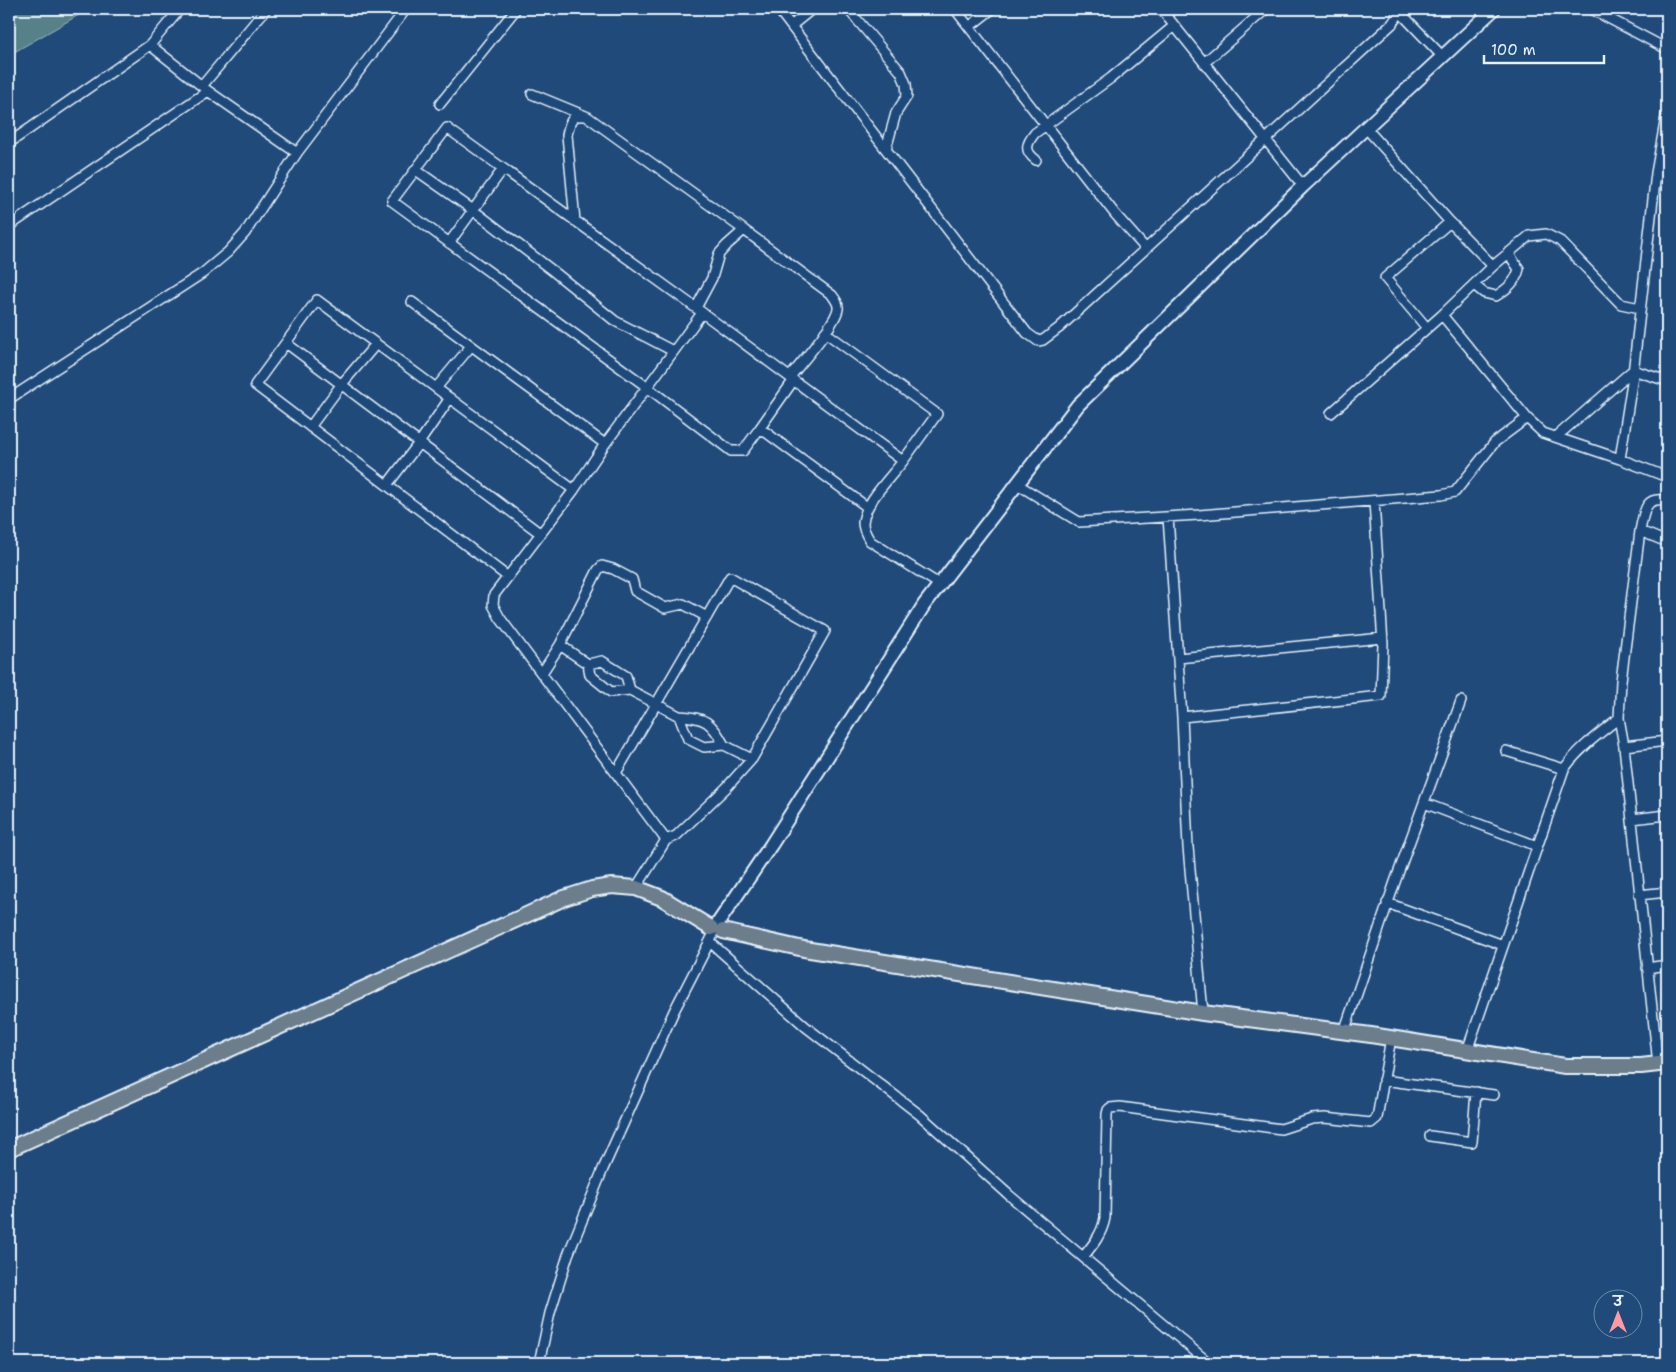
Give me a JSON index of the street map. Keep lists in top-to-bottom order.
{
  "scale_bar": "100 m",
  "north": "top"
}
